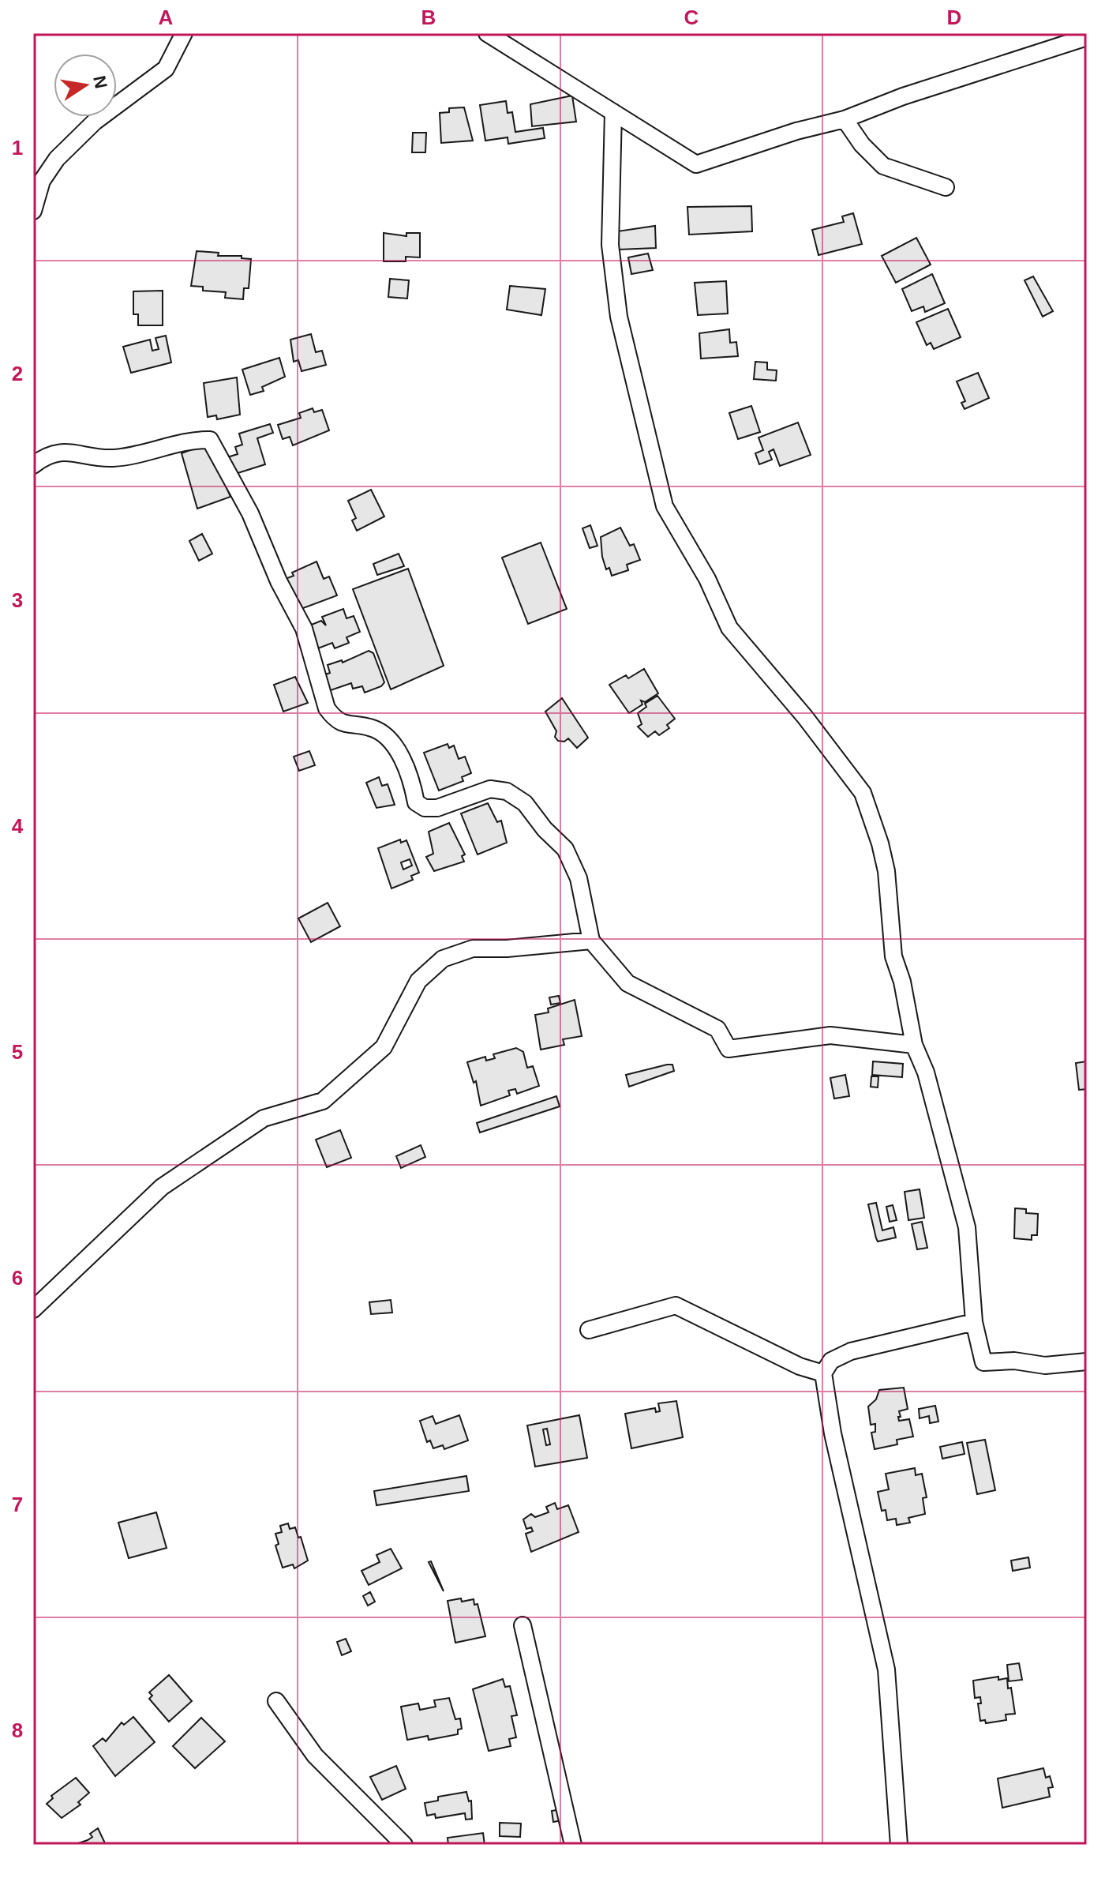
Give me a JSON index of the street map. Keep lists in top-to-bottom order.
{
  "north": "right",
  "grid": {
    "columns": [
      "A",
      "B",
      "C",
      "D"
    ],
    "rows": [
      "1",
      "2",
      "3",
      "4",
      "5",
      "6",
      "7",
      "8"
    ]
  }
}
